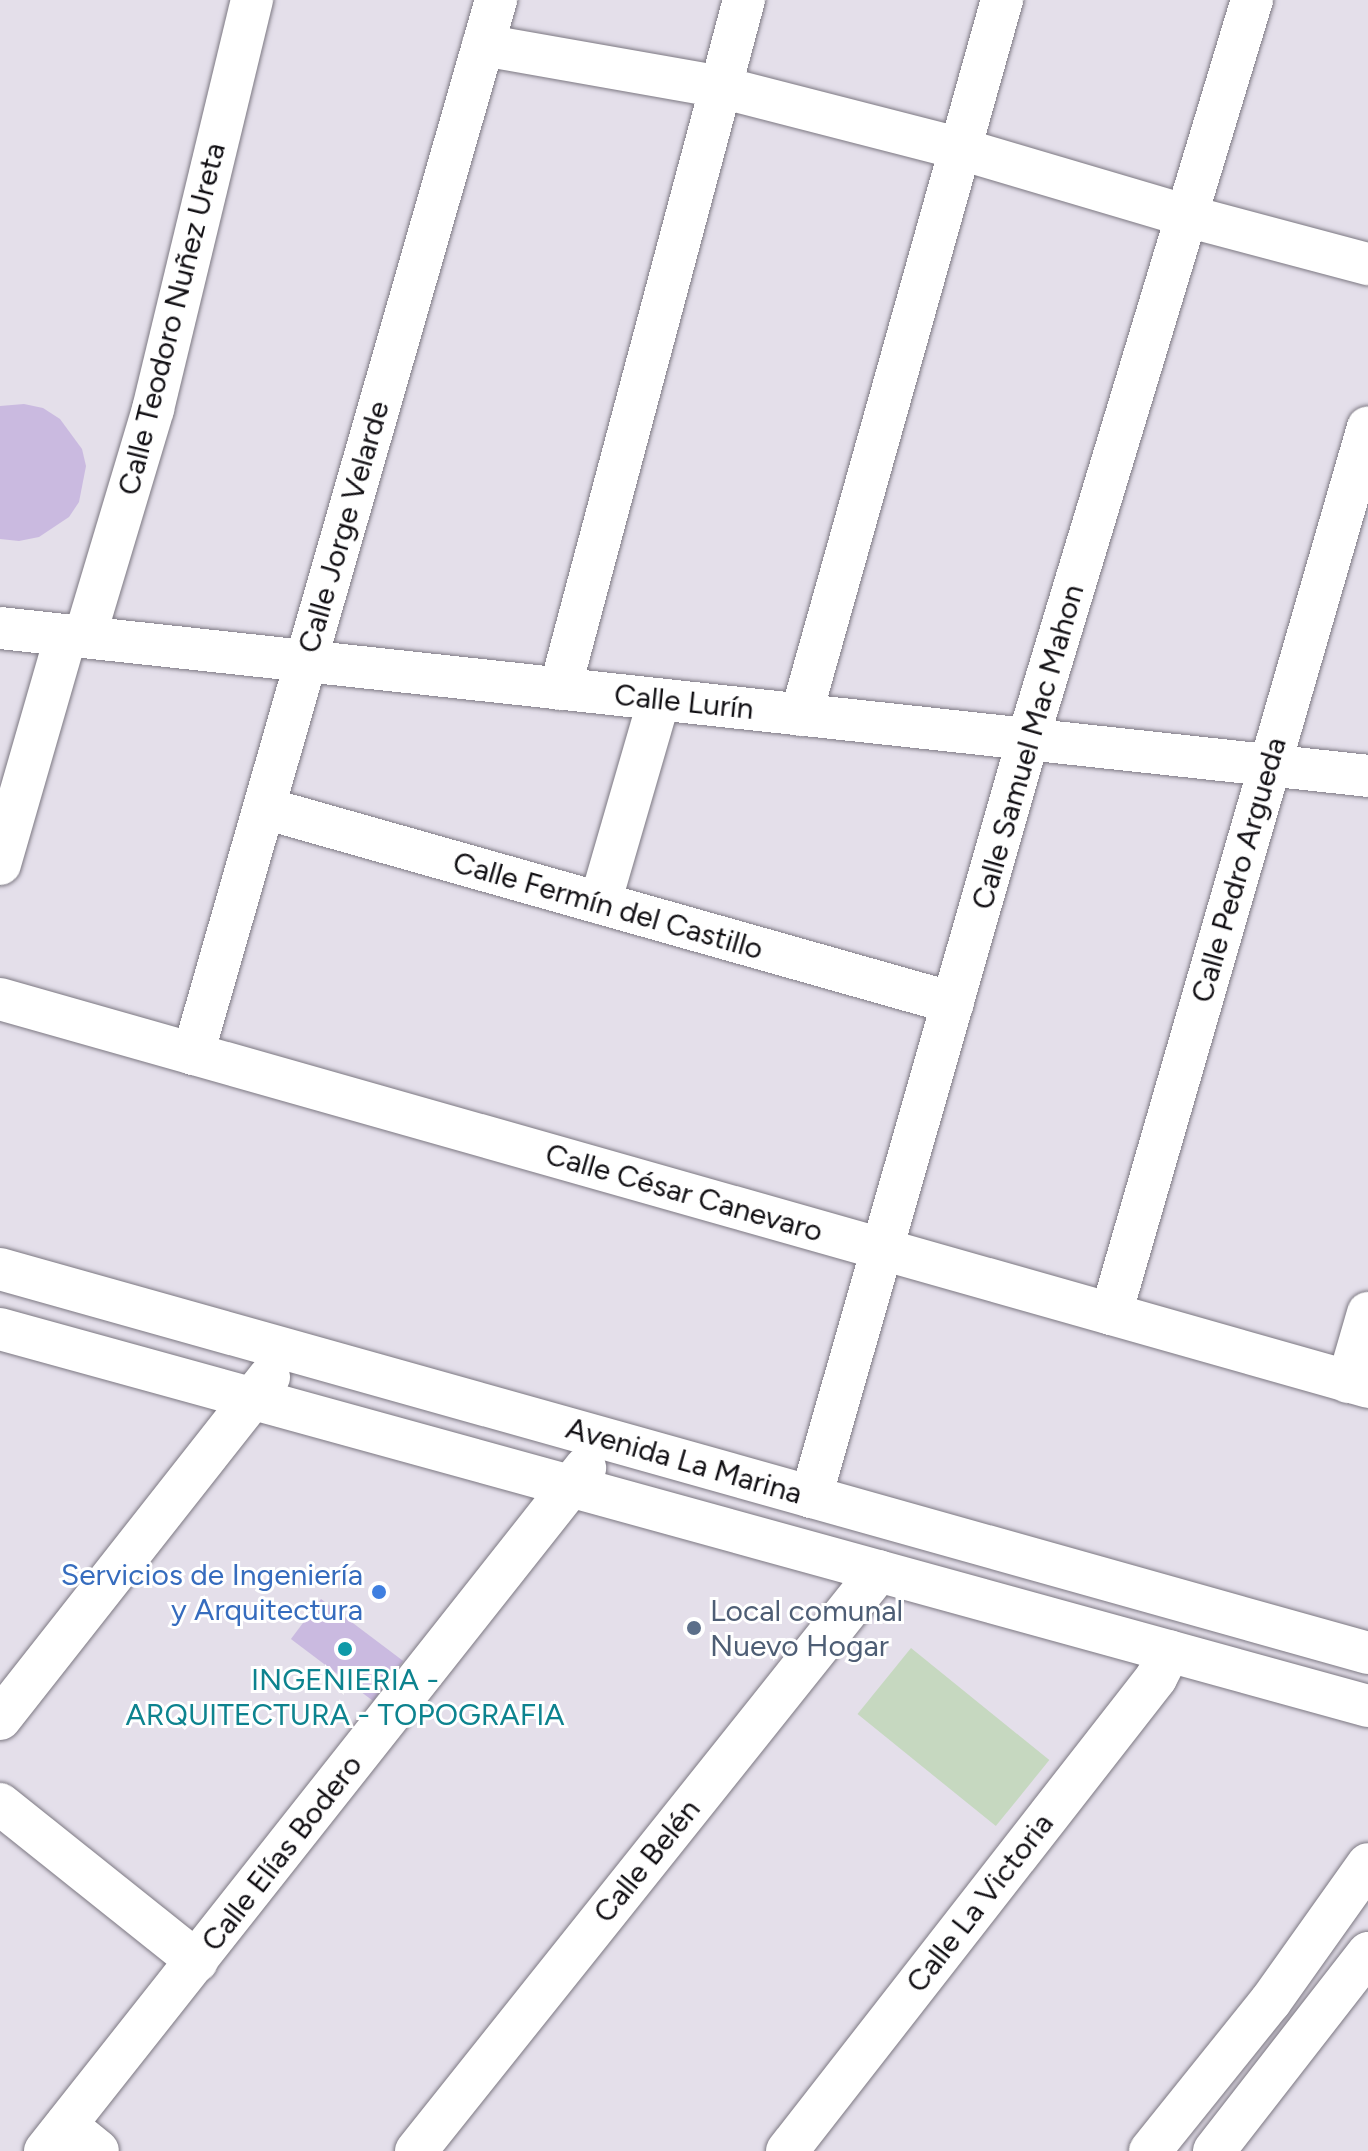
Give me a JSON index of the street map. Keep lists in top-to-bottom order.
{
  "streets": {
    "street": [
      "Calle Teodoro Nuñez Ureta",
      "Calle Jorge Velarde",
      "Calle Lurín",
      "Calle Samuel Mac Mahon",
      "Calle Pedro Argueda",
      "Calle Fermín del Castillo",
      "Calle César Canevaro",
      "Avenida La Marina",
      "Calle Elías Bodero",
      "Calle Belén",
      "Calle La Victoria"
    ]
  },
  "crossings": [
    ["Calle Teodoro Nuñez Ureta", "Calle Lurín"],
    ["Calle Jorge Velarde", "Calle Lurín"],
    ["Calle Jorge Velarde", "Calle Fermín del Castillo"],
    ["Calle Jorge Velarde", "Calle César Canevaro"],
    ["Calle Lurín", "Calle Samuel Mac Mahon"],
    ["Calle Lurín", "Calle Pedro Argueda"],
    ["Calle Samuel Mac Mahon", "Calle Fermín del Castillo"],
    ["Calle Samuel Mac Mahon", "Calle César Canevaro"],
    ["Calle Samuel Mac Mahon", "Avenida La Marina"],
    ["Calle Pedro Argueda", "Calle César Canevaro"],
    ["Avenida La Marina", "Calle Elías Bodero"],
    ["Avenida La Marina", "Calle Belén"],
    ["Avenida La Marina", "Calle La Victoria"]
  ],
  "places": ["Servicios de Ingeniería y Arquitectura", "Local comunal Nuevo Hogar", "INGENIERIA - ARQUITECTURA - TOPOGRAFIA"]
}
